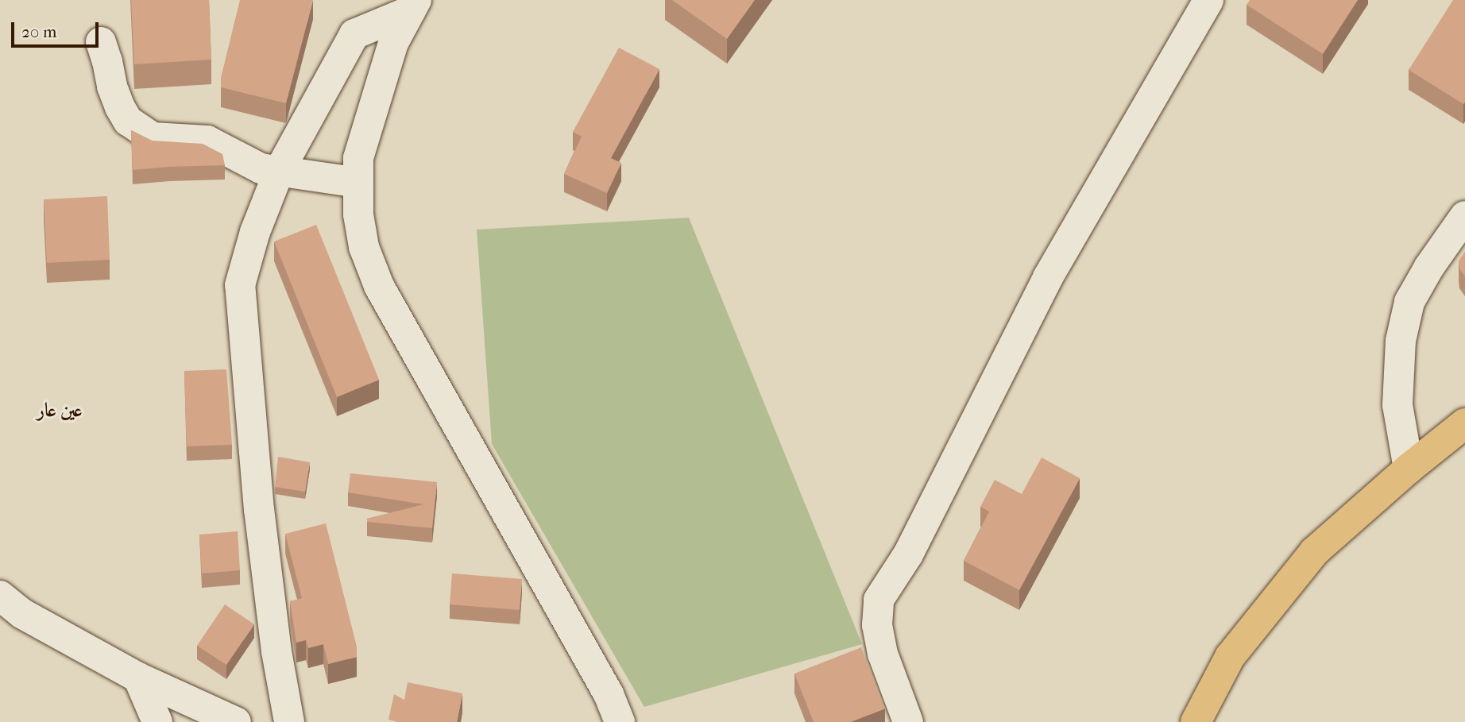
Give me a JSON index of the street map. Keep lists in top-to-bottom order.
{
  "districts": ["عين عار"],
  "scale_bar": "20 m"
}
